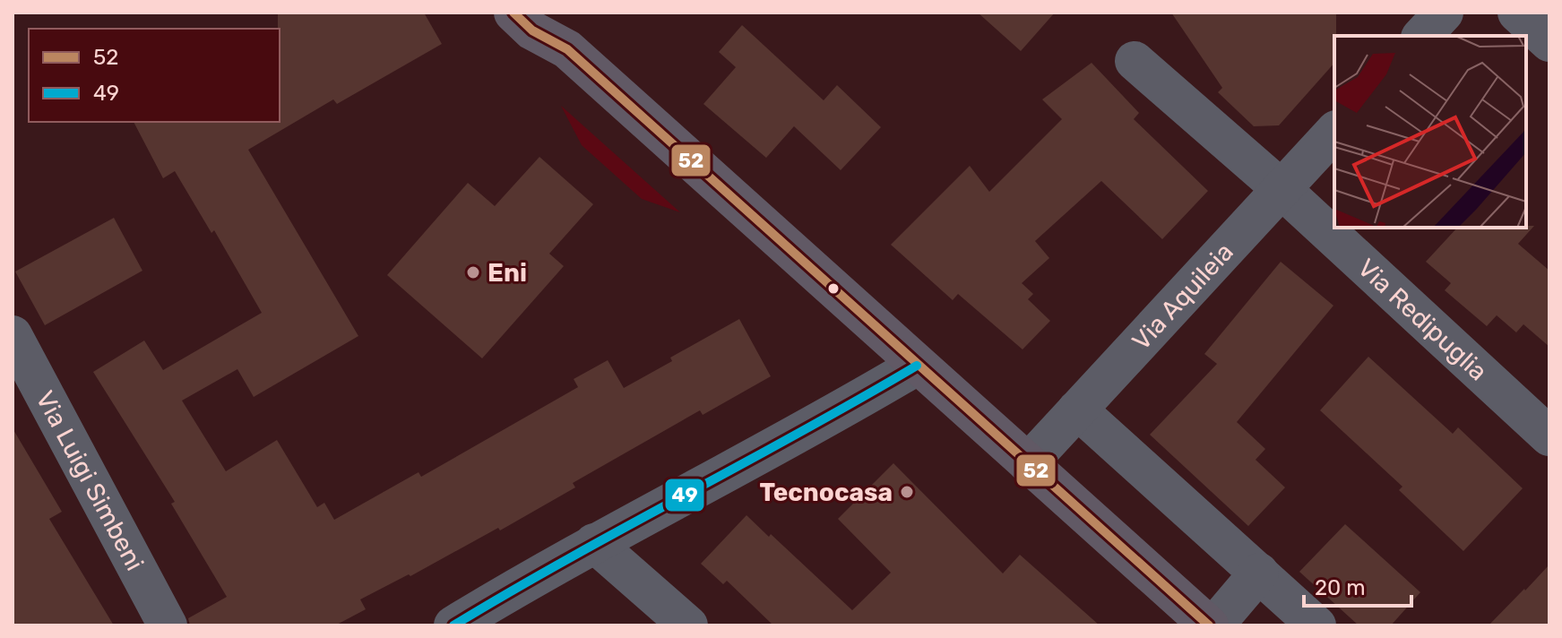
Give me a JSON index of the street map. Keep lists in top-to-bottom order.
{
  "streets": {
    "street": ["Via Aquileia", "Via Redipuglia", "Via Luigi Simbeni"]
  },
  "crossings": [
    ["Via Aquileia", "Via Redipuglia"]
  ],
  "places": ["Eni", "Tecnocasa"],
  "lines": ["transit line 52", "transit line 49"],
  "legend": ["52", "49"],
  "scale_bar": "20 m"
}
